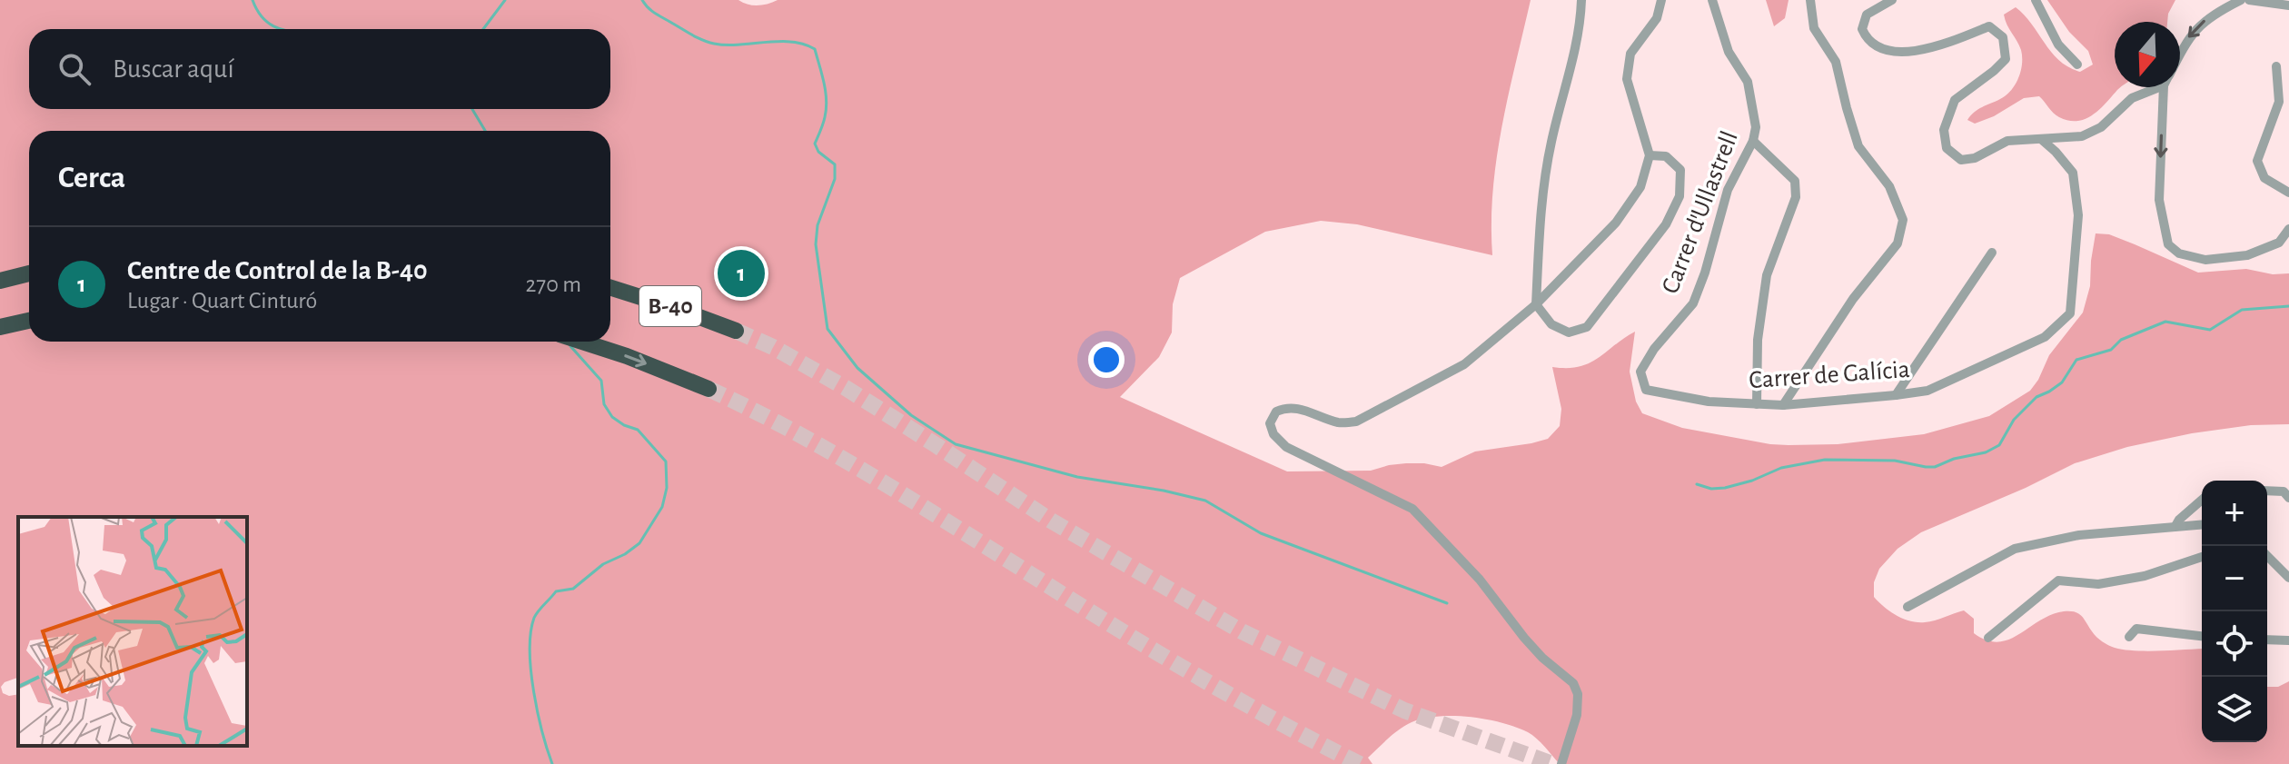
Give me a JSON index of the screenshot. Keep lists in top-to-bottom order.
{
  "streets": {
    "highway": ["B-40"],
    "street": ["Carrer d'Ullastrell", "Carrer de Galícia"]
  },
  "crossings": [
    ["Carrer d'Ullastrell", "Carrer de Galícia"]
  ],
  "north": "bottom",
  "page": {
    "search": "Buscar aquí",
    "heading": "Cerca",
    "list": [
      {
        "mark": "1",
        "name": "Centre de Control de la B-40",
        "note": "Lugar · Quart Cinturó",
        "value": "270 m"
      }
    ],
    "pins": "1",
    "map_buttons": ["+", "−"]
  }
}
